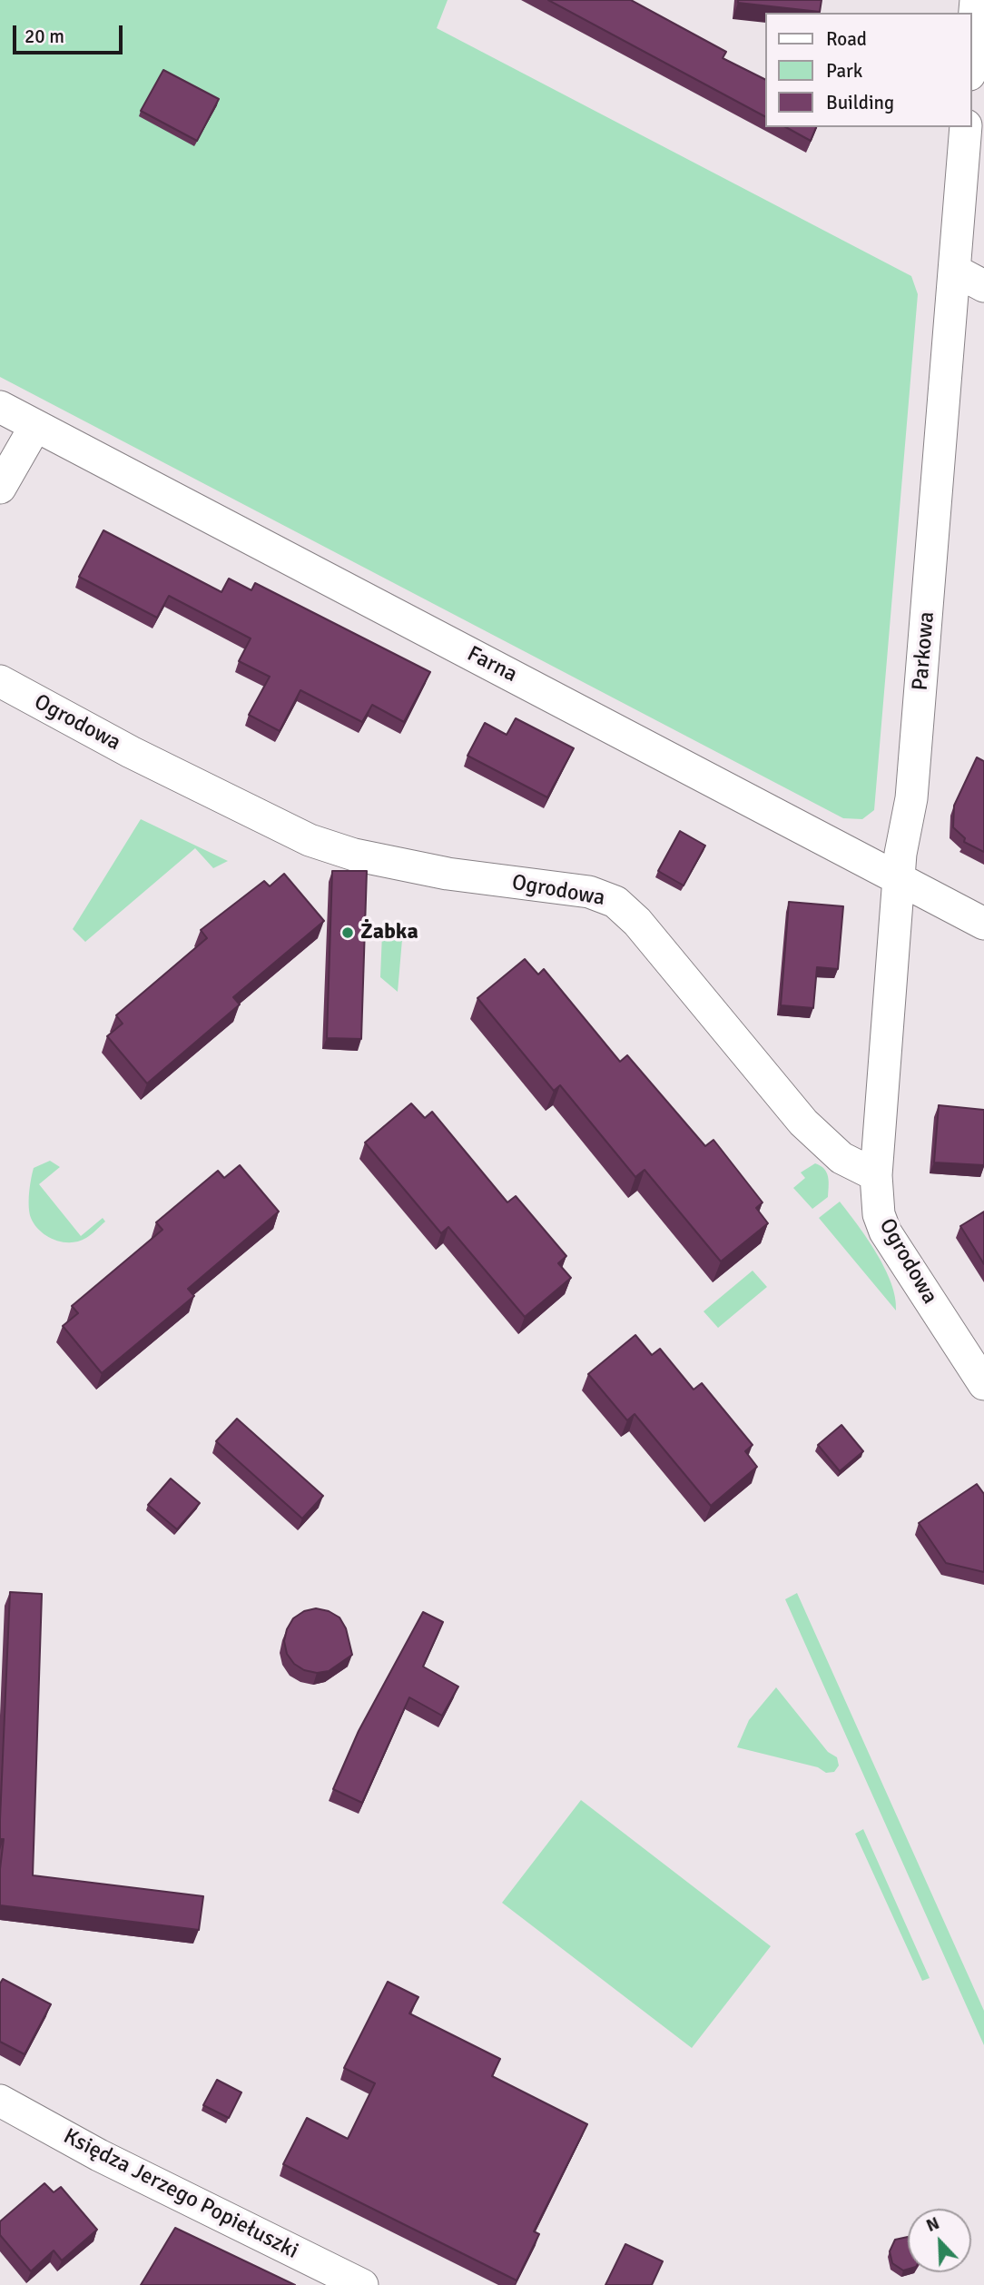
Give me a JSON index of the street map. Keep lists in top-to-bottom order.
{
  "streets": {
    "street": [
      "Parkowa",
      "Farna",
      "Ogrodowa",
      "Księdza Jerzego Popiełuszki"
    ]
  },
  "crossings": [
    ["Parkowa", "Farna"],
    ["Parkowa", "Ogrodowa"]
  ],
  "places": ["Żabka"],
  "legend": ["Road", "Park", "Building"],
  "scale_bar": "20 m",
  "north": "top left"
}
